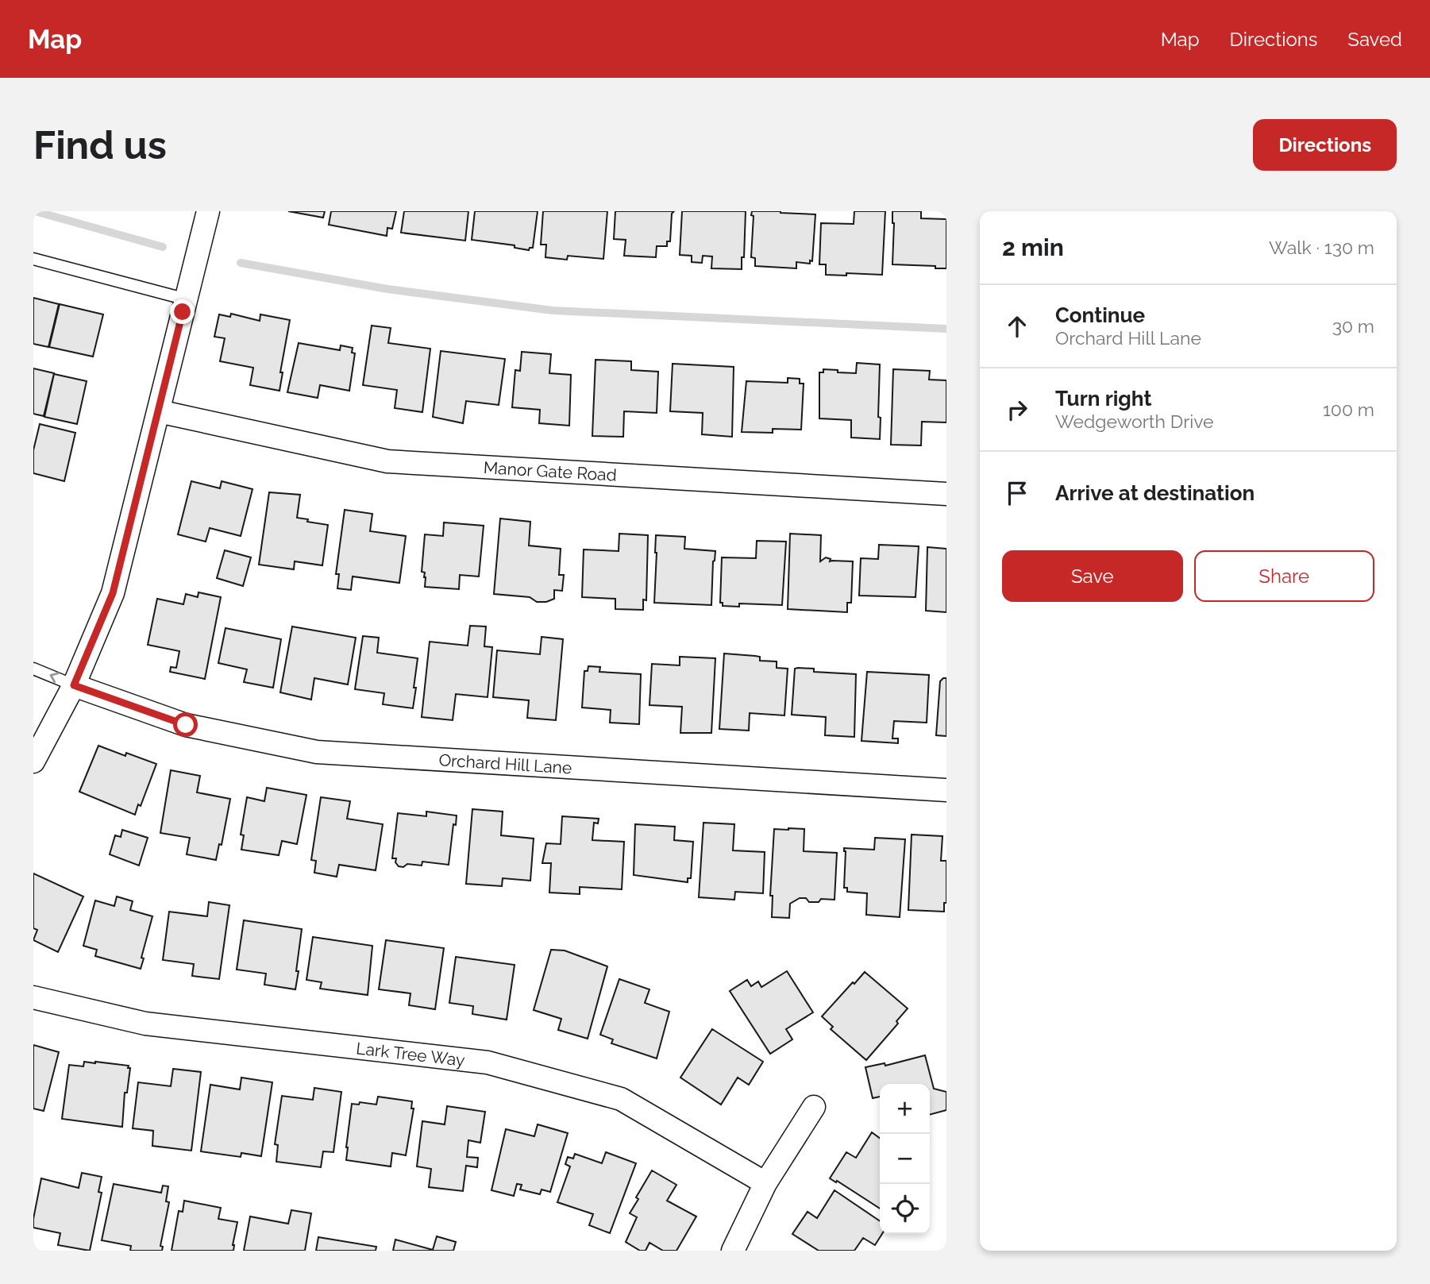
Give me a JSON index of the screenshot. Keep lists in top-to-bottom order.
{
  "streets": {
    "street": ["Manor Gate Road", "Orchard Hill Lane", "Lark Tree Way"]
  },
  "page": {
    "header": "Map",
    "nav": ["Map", "Directions", "Saved"],
    "buttons": [
      "Directions",
      ["Save", "Share"]
    ],
    "title": "Find us",
    "heading": ["2 min", "Walk · 130 m"],
    "list": [
      ["Continue", "Orchard Hill Lane", "30 m"],
      ["Turn right", "Wedgeworth Drive", "100 m"],
      "Arrive at destination"
    ],
    "map_buttons": ["+", "−"]
  }
}
